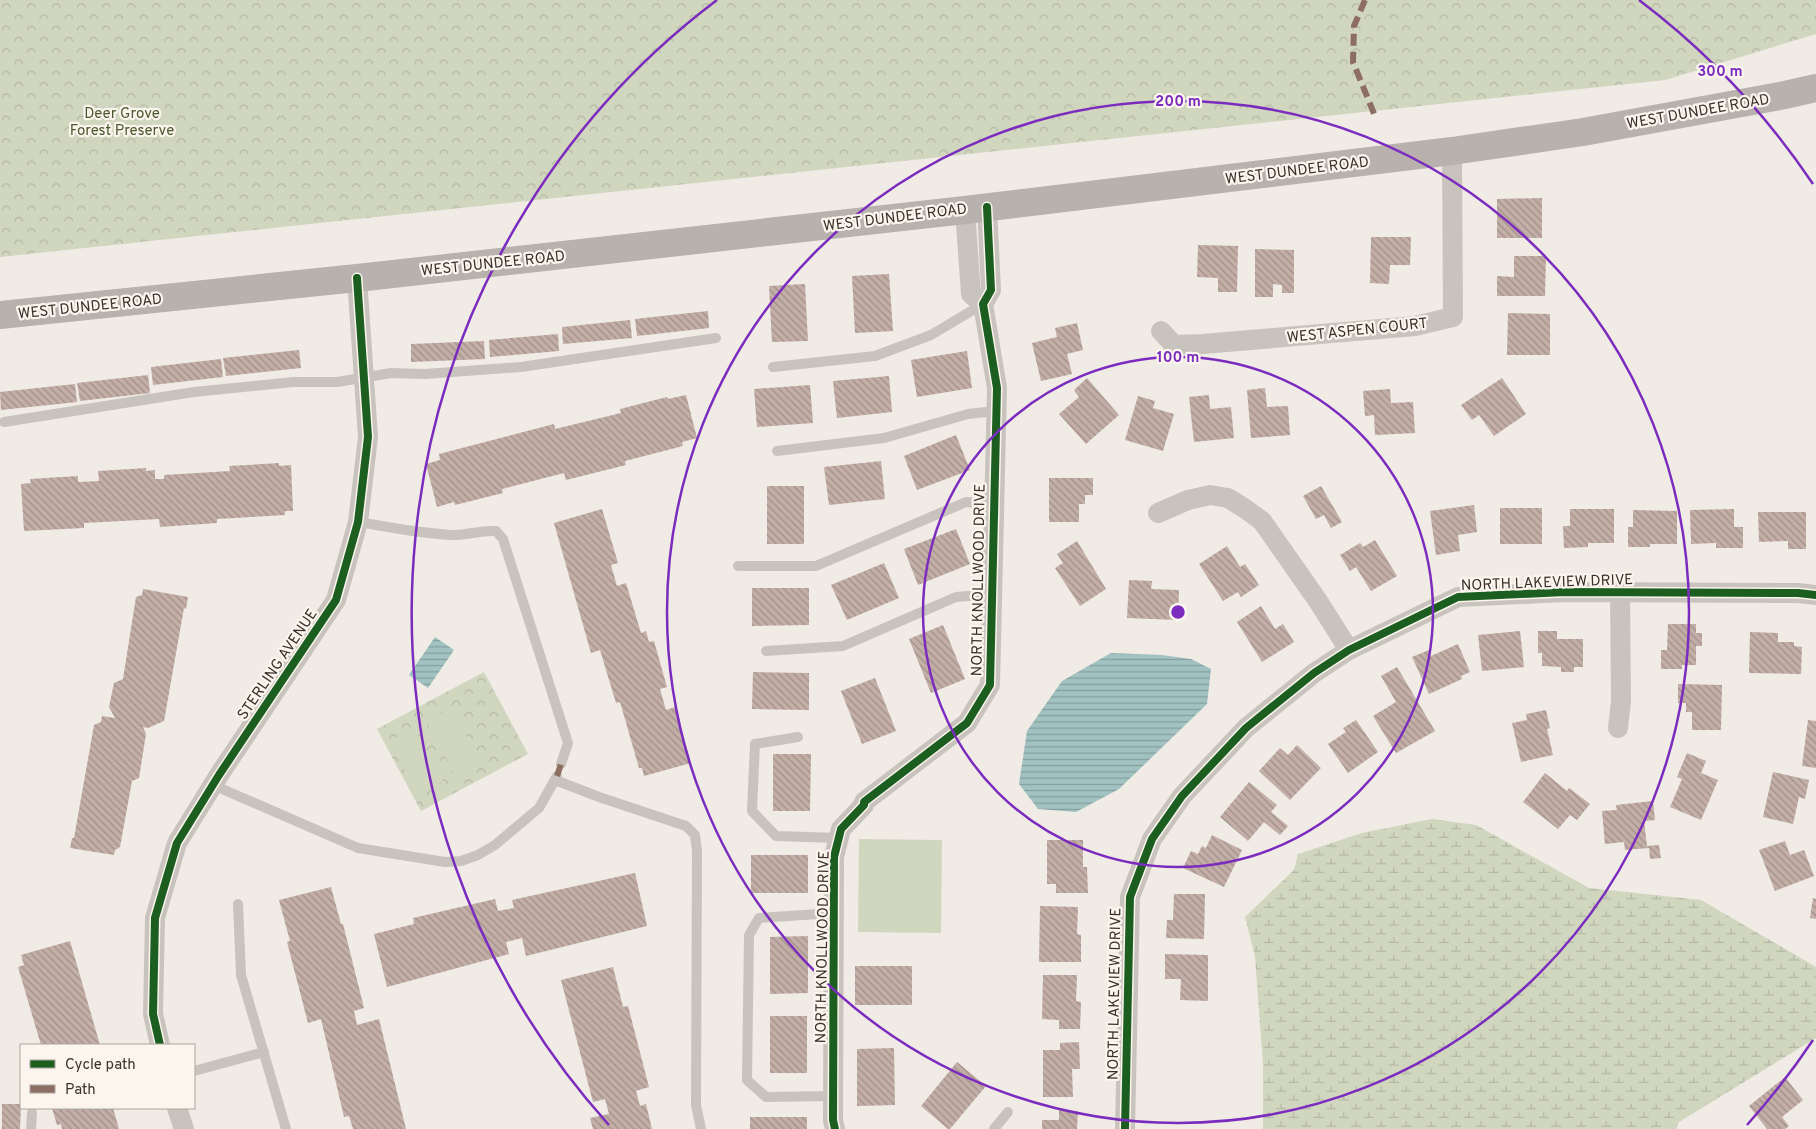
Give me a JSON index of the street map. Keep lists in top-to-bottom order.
{
  "streets": {
    "main road": ["WEST DUNDEE ROAD"],
    "street": [
      "WEST ASPEN COURT",
      "NORTH KNOLLWOOD DRIVE",
      "NORTH LAKEVIEW DRIVE",
      "STERLING AVENUE"
    ]
  },
  "crossings": [
    ["WEST DUNDEE ROAD", "WEST ASPEN COURT"],
    ["WEST DUNDEE ROAD", "NORTH KNOLLWOOD DRIVE"],
    ["WEST DUNDEE ROAD", "STERLING AVENUE"]
  ],
  "parks": ["Deer Grove Forest Preserve"],
  "legend": ["Cycle path", "Path"],
  "rings": ["300 m", "200 m", "100 m"]
}
